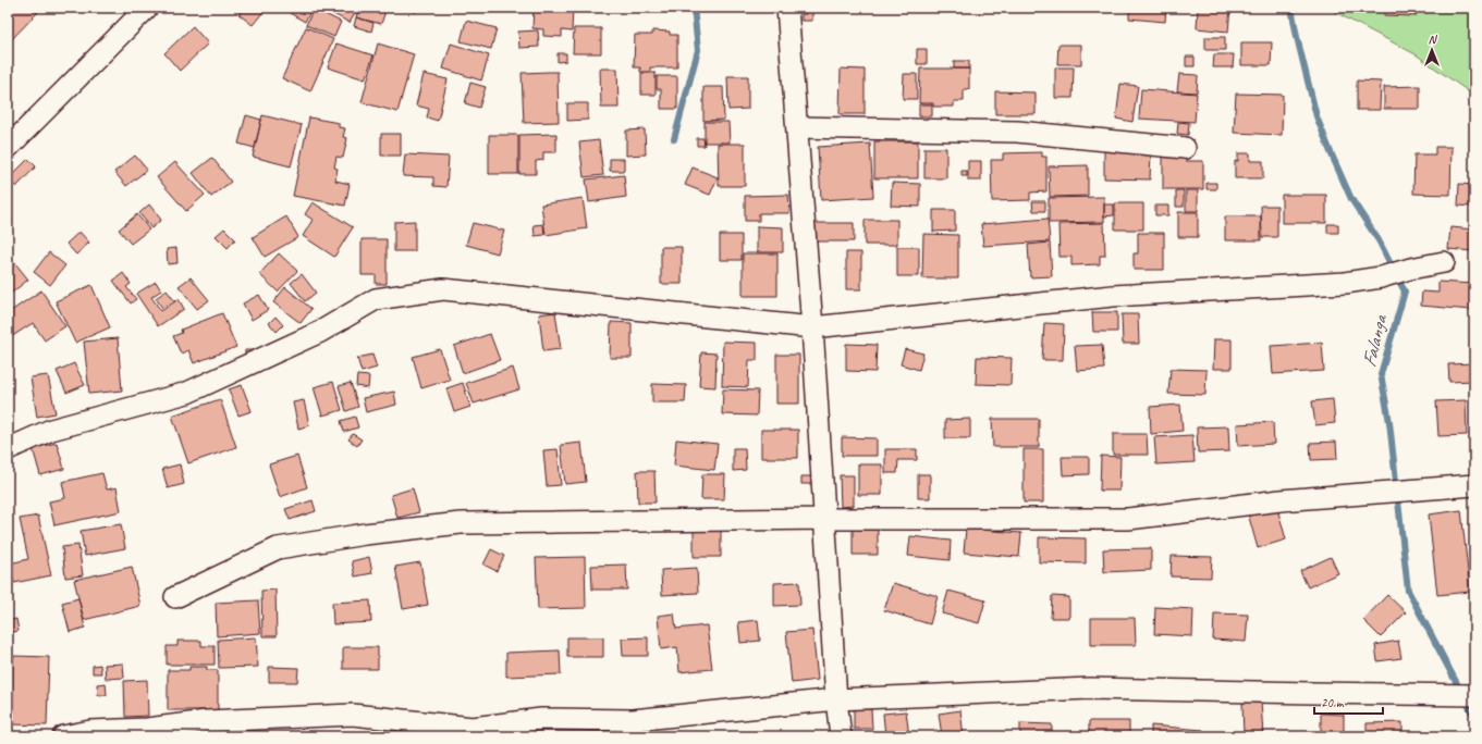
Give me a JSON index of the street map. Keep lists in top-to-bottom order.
{
  "water": ["Falanga"],
  "scale_bar": "20 m",
  "north": "top"
}
